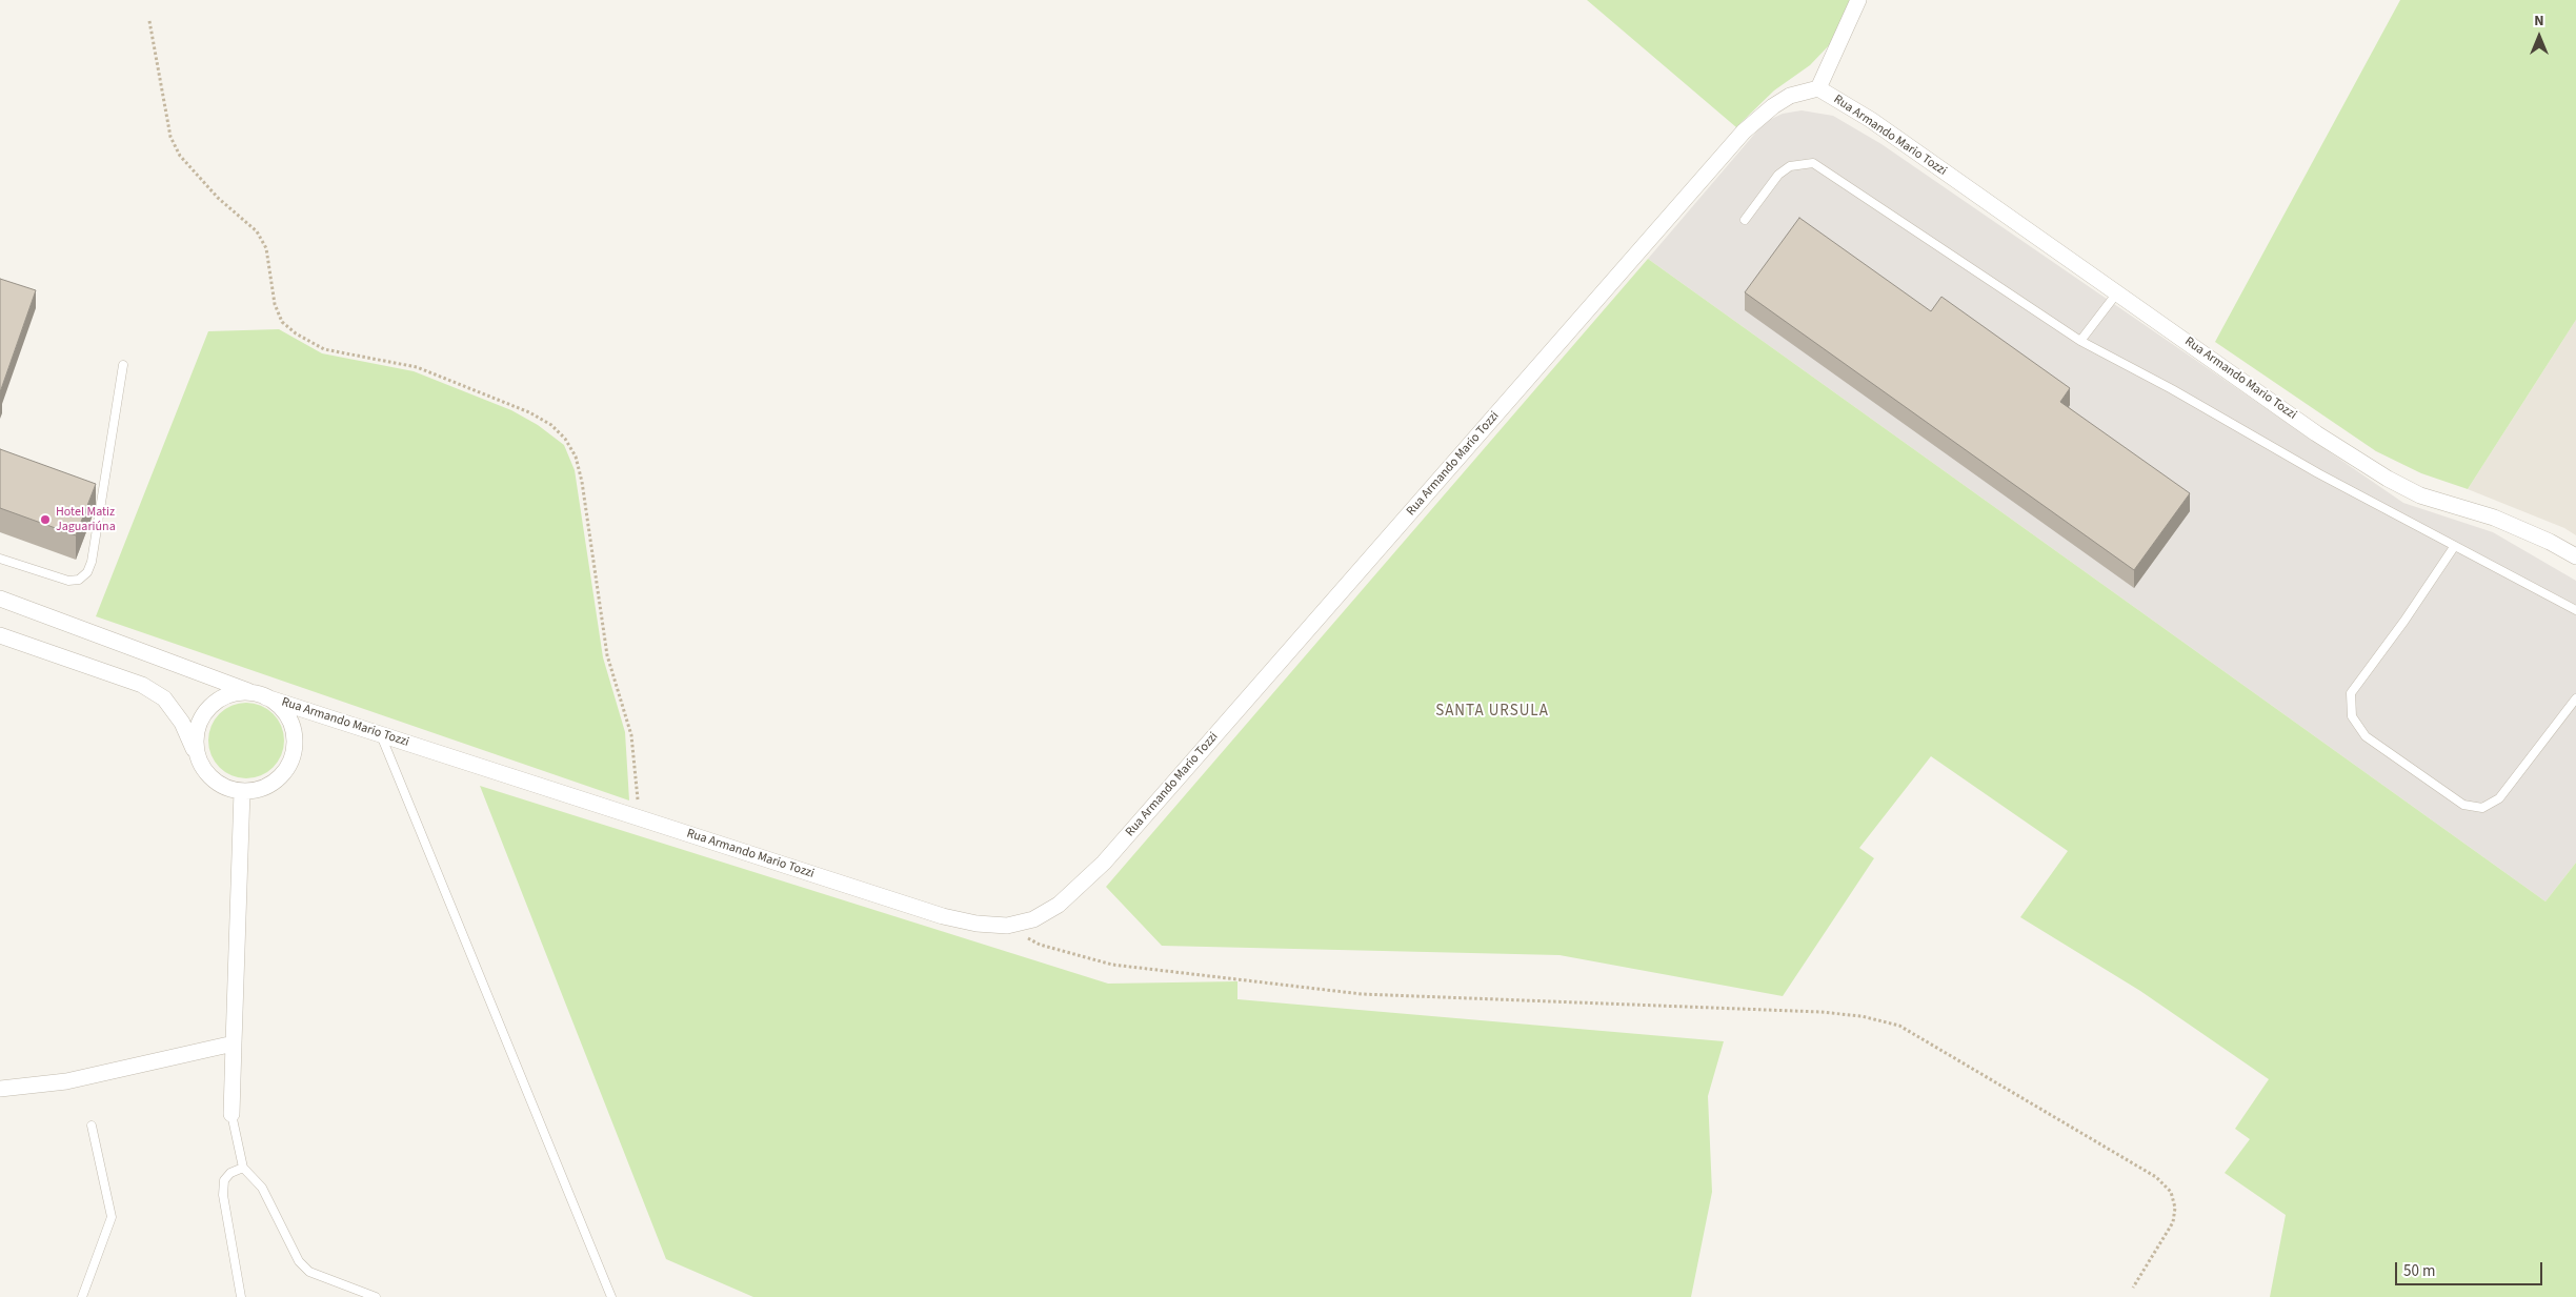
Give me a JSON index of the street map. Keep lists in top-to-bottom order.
{
  "streets": {
    "street": ["Rua Armando Mario Tozzi"]
  },
  "districts": ["SANTA URSULA"],
  "places": ["Hotel Matiz Jaguariúna"],
  "scale_bar": "50 m",
  "north": "top"
}
